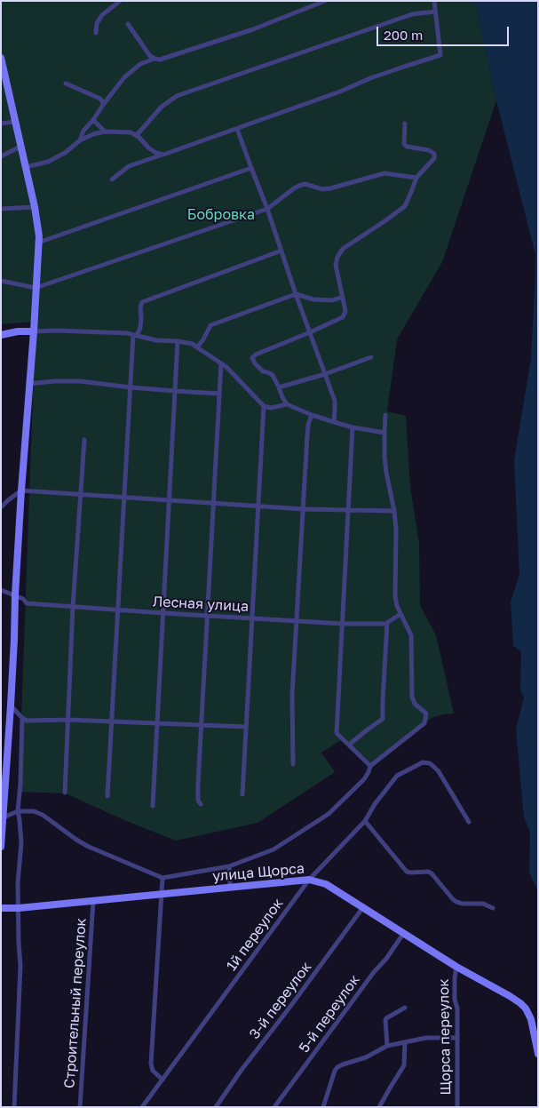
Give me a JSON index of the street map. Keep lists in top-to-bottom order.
{
  "streets": {
    "street": [
      "Лесная улица",
      "улица Щорса",
      "1й переулок",
      "3-й переулок",
      "Строительный переулок",
      "5-й переулок",
      "Щорса переулок"
    ]
  },
  "crossings": [
    ["улица Щорса", "1й переулок"],
    ["улица Щорса", "3-й переулок"],
    ["улица Щорса", "Строительный переулок"],
    ["улица Щорса", "5-й переулок"],
    ["улица Щорса", "Щорса переулок"]
  ],
  "parks": ["Бобровка"],
  "scale_bar": "200 m"
}
